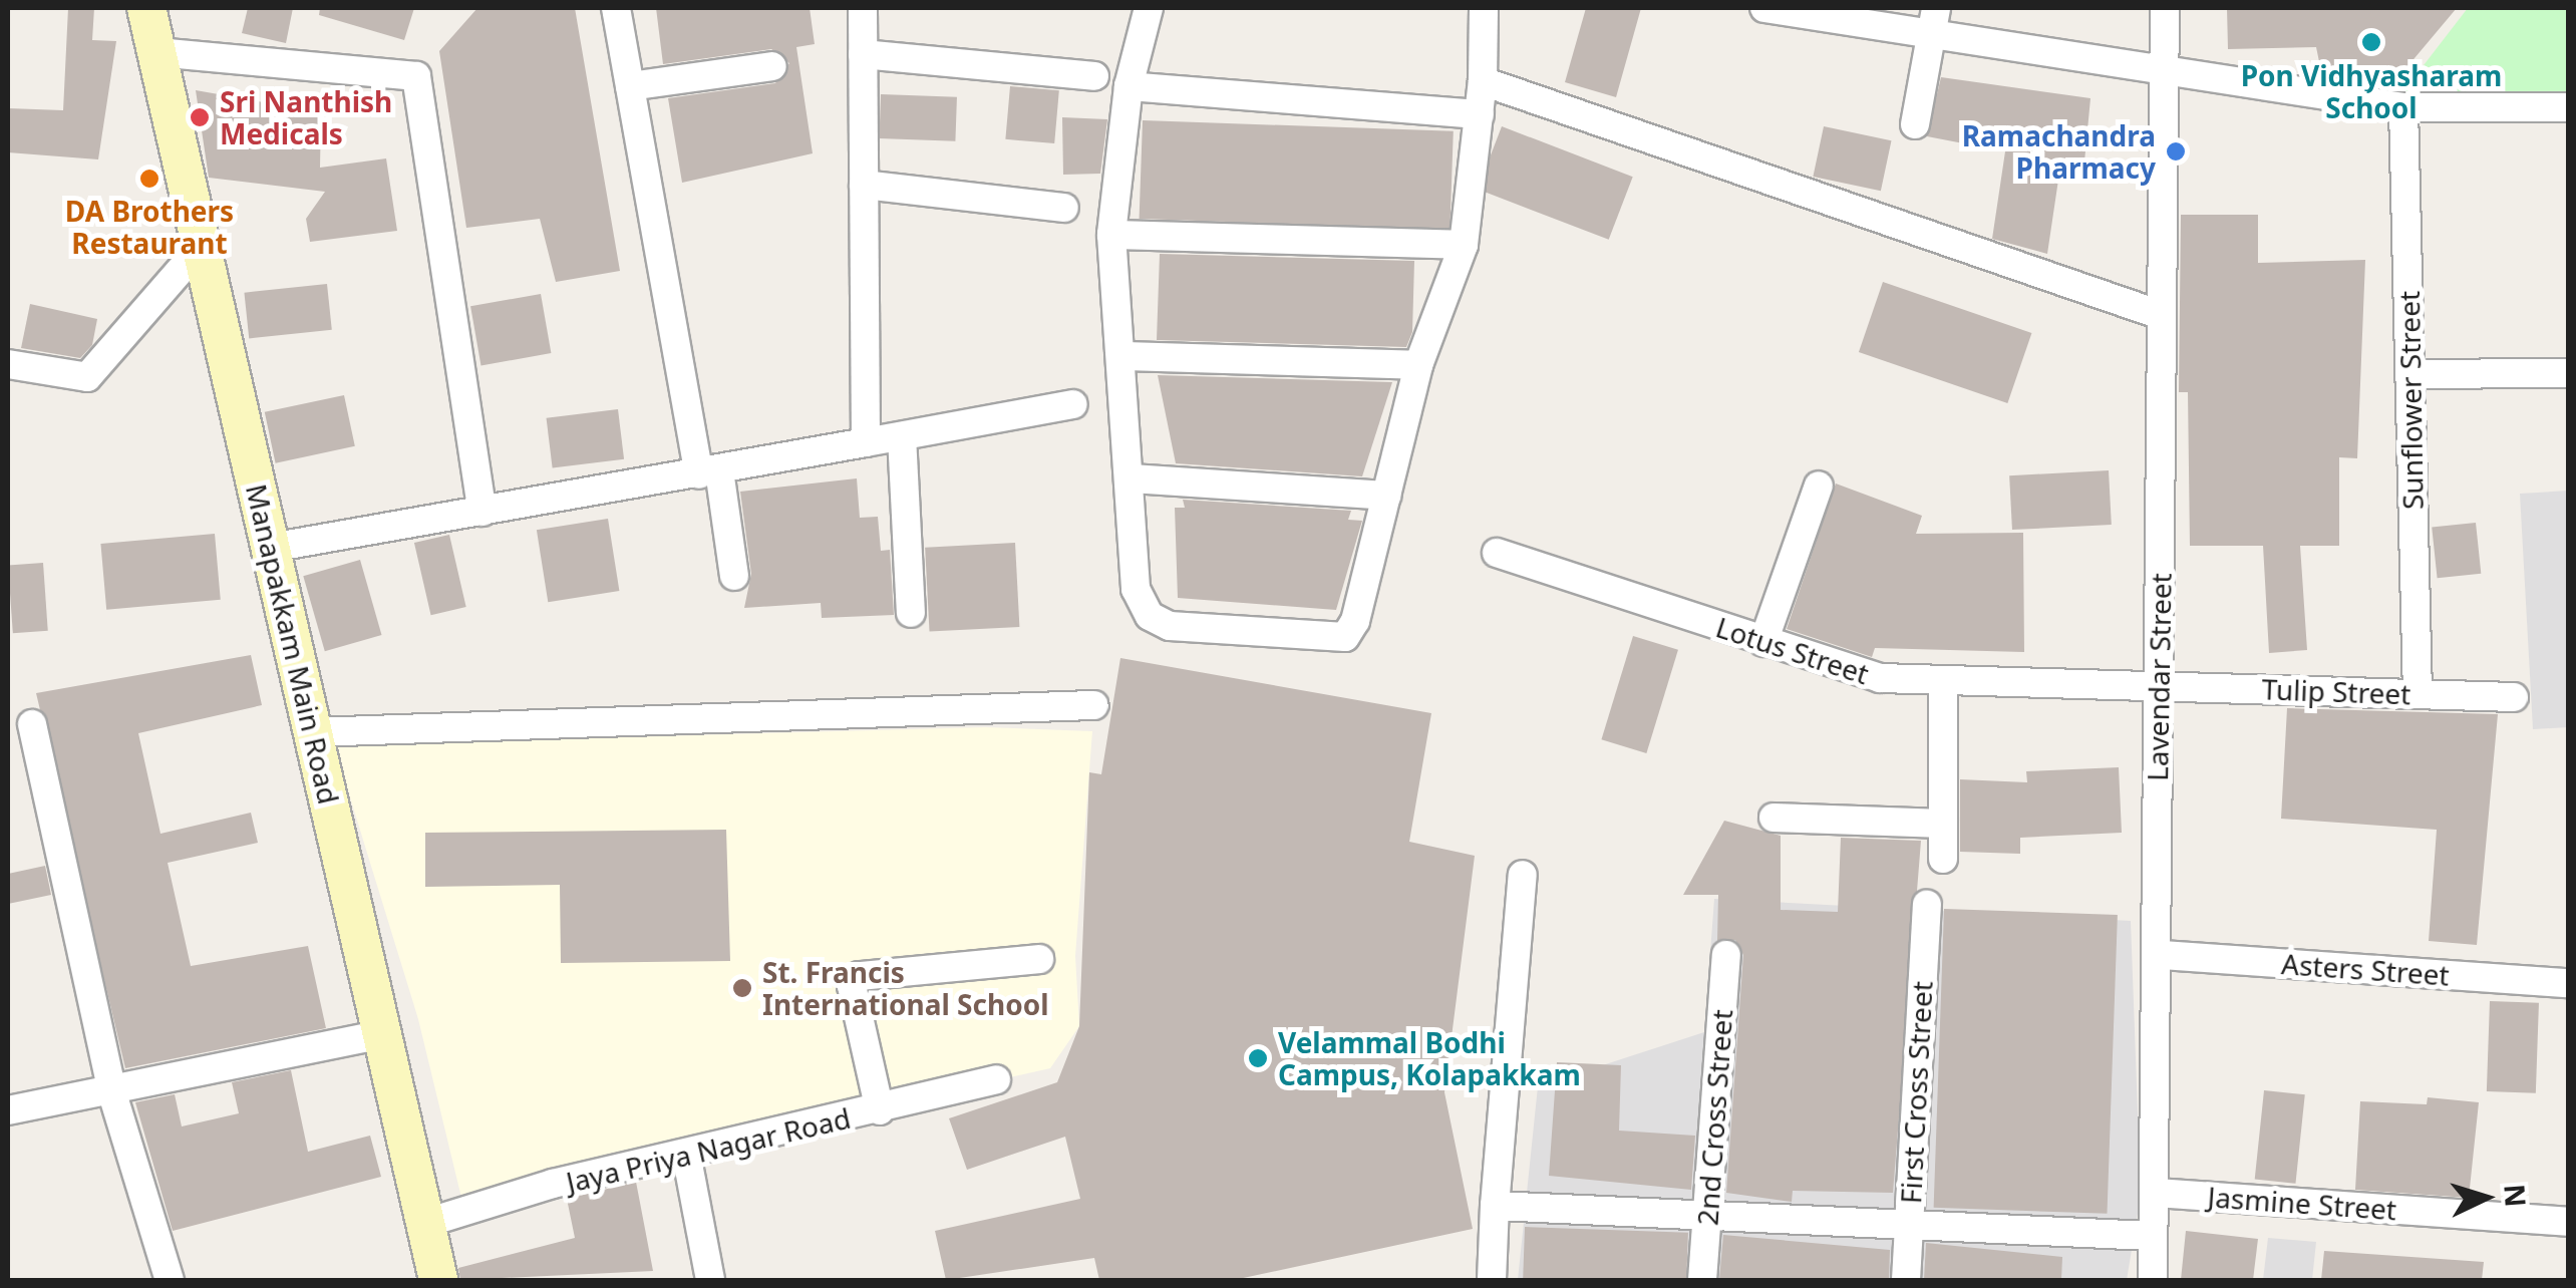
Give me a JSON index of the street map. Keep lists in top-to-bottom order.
{
  "streets": {
    "main road": ["Manapakkam Main Road"],
    "street": [
      "Sunflower Street",
      "Lotus Street",
      "Lavendar Street",
      "Tulip Street",
      "Asters Street",
      "First Cross Street",
      "2nd Cross Street",
      "Jaya Priya Nagar Road",
      "Jasmine Street"
    ]
  },
  "crossings": [
    ["Sunflower Street", "Tulip Street"],
    ["Manapakkam Main Road", "Jaya Priya Nagar Road"],
    ["Lotus Street", "Lavendar Street"],
    ["Lotus Street", "Tulip Street"],
    ["Lavendar Street", "Tulip Street"],
    ["Lavendar Street", "Asters Street"],
    ["Lavendar Street", "Jasmine Street"]
  ],
  "places": [
    "Pon Vidhyasharam School",
    "Sri Nanthish Medicals",
    "Ramachandra Pharmacy",
    "DA Brothers Restaurant",
    "St. Francis International School",
    "Velammal Bodhi Campus, Kolapakkam"
  ],
  "north": "right"
}
